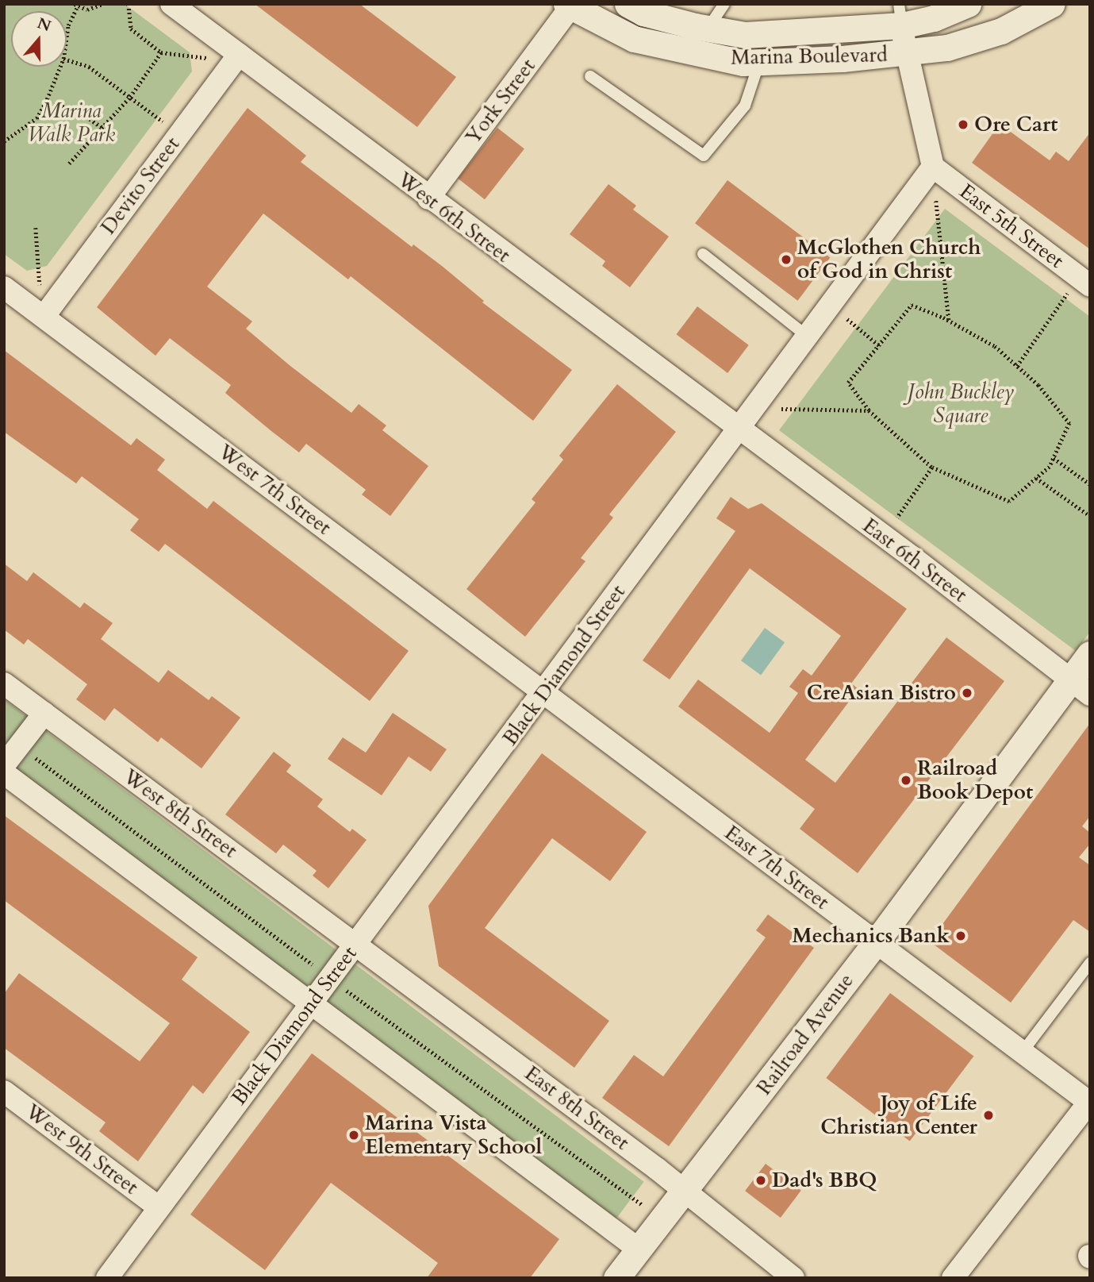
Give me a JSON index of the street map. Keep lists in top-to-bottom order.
{
  "streets": {
    "street": [
      "Marina Boulevard",
      "York Street",
      "Devito Street",
      "West 6th Street",
      "East 5th Street",
      "West 7th Street",
      "East 6th Street",
      "Black Diamond Street",
      "West 8th Street",
      "East 7th Street",
      "Railroad Avenue",
      "East 8th Street",
      "West 9th Street"
    ]
  },
  "crossings": [
    ["Marina Boulevard", "York Street"],
    ["York Street", "West 6th Street"],
    ["Devito Street", "West 6th Street"],
    ["Devito Street", "West 7th Street"],
    ["West 6th Street", "East 6th Street"],
    ["West 6th Street", "Black Diamond Street"],
    ["East 5th Street", "Black Diamond Street"],
    ["West 7th Street", "Black Diamond Street"],
    ["West 7th Street", "East 7th Street"],
    ["East 6th Street", "Black Diamond Street"],
    ["East 6th Street", "Railroad Avenue"],
    ["Black Diamond Street", "West 8th Street"],
    ["Black Diamond Street", "East 7th Street"],
    ["Black Diamond Street", "East 8th Street"],
    ["Black Diamond Street", "West 9th Street"],
    ["West 8th Street", "East 8th Street"],
    ["East 7th Street", "Railroad Avenue"],
    ["Railroad Avenue", "East 8th Street"]
  ],
  "parks": ["Marina Walk Park", "John Buckley Square"],
  "places": [
    "Ore Cart",
    "McGlothen Church of God in Christ",
    "CreAsian Bistro",
    "Railroad Book Depot",
    "Mechanics Bank",
    "Joy of Life Christian Center",
    "Marina Vista Elementary School",
    "Dad's BBQ"
  ],
  "north": "top"
}
